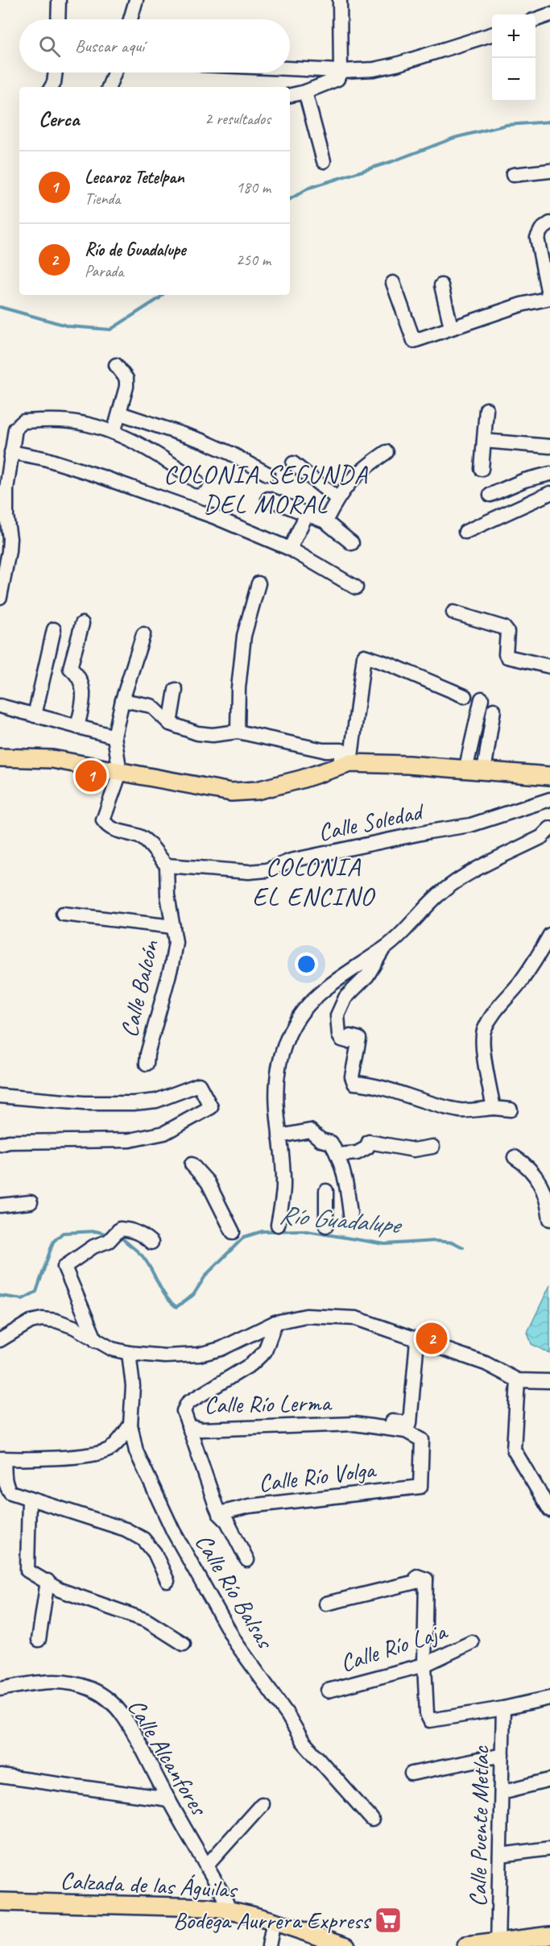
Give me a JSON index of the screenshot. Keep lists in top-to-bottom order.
{
  "streets": {
    "main road": ["Calzada de las Águilas"],
    "street": [
      "Calle Soledad",
      "Calle Balcón",
      "Calle Río Lerma",
      "Calle Río Volga",
      "Calle Río Balsas",
      "Calle Río Laja",
      "Calle Alcanfores",
      "Calle Puente Metlac"
    ]
  },
  "crossings": [
    ["Calle Soledad", "Calle Balcón"],
    ["Calle Río Lerma", "Calle Río Volga"],
    ["Calle Alcanfores", "Calzada de las Águilas"]
  ],
  "districts": ["COLONIA SEGUNDA DEL MORAL", "COLONIA EL ENCINO"],
  "water": ["Río Guadalupe"],
  "places": {
    "supermarket": ["Bodega Aurrera Express"]
  },
  "page": {
    "map_buttons": ["+", "−"],
    "search": "Buscar aquí",
    "heading": ["Cerca", "2 resultados"],
    "list": [
      {
        "mark": "1",
        "name": "Lecaroz Tetelpan",
        "note": "Tienda",
        "value": "180 m"
      },
      {
        "mark": "2",
        "name": "Río de Guadalupe",
        "note": "Parada",
        "value": "250 m"
      }
    ],
    "pins": ["1", "2"]
  }
}
